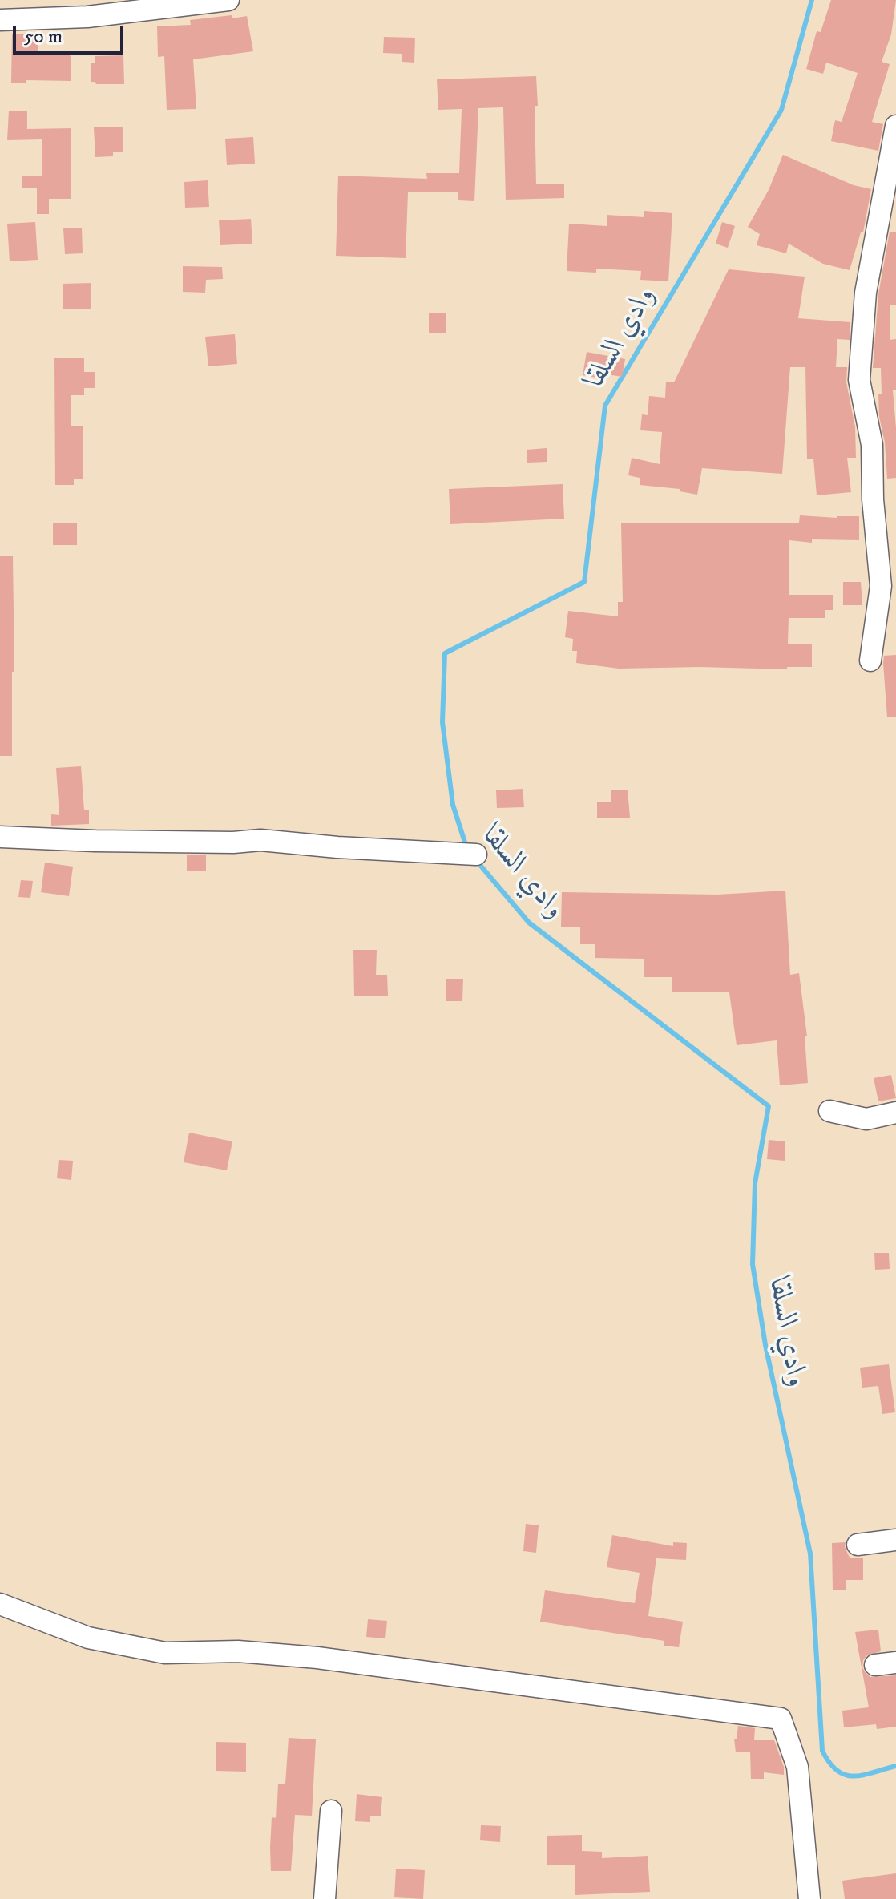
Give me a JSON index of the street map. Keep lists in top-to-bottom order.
{
  "water": ["وادي السلقا"],
  "scale_bar": "50 m"
}
